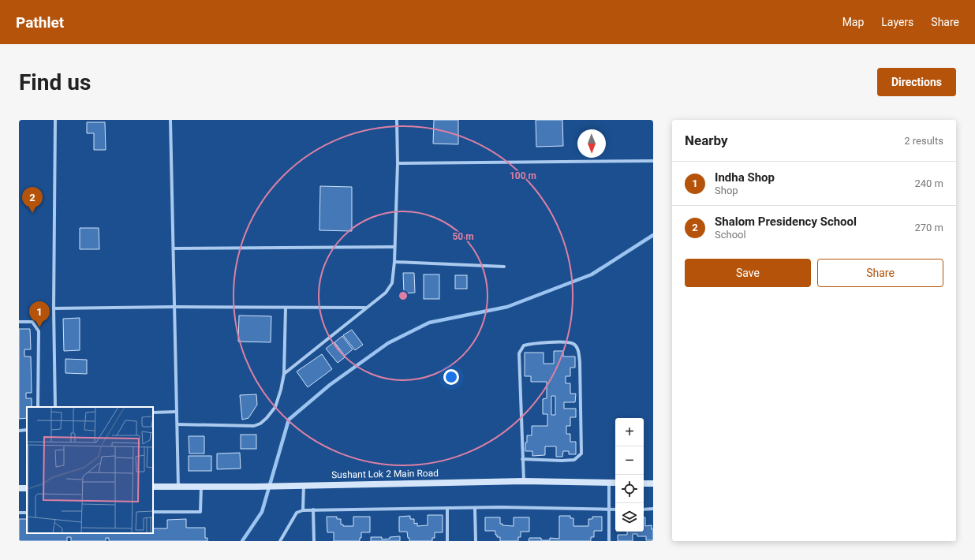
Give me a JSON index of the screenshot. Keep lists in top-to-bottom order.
{
  "streets": {
    "street": ["Sushant Lok 2 Main Road"]
  },
  "north": "bottom",
  "page": {
    "header": "Pathlet",
    "nav": ["Map", "Layers", "Share"],
    "buttons": [
      "Directions",
      ["Save", "Share"]
    ],
    "title": "Find us",
    "heading": ["Nearby", "2 results"],
    "list": [
      {
        "mark": "1",
        "name": "Indha Shop",
        "note": "Shop",
        "value": "240 m"
      },
      {
        "mark": "2",
        "name": "Shalom Presidency School",
        "note": "School",
        "value": "270 m"
      }
    ],
    "pins": ["2", "1"],
    "map_buttons": ["+", "−"]
  },
  "rings": ["100 m", "50 m"]
}
